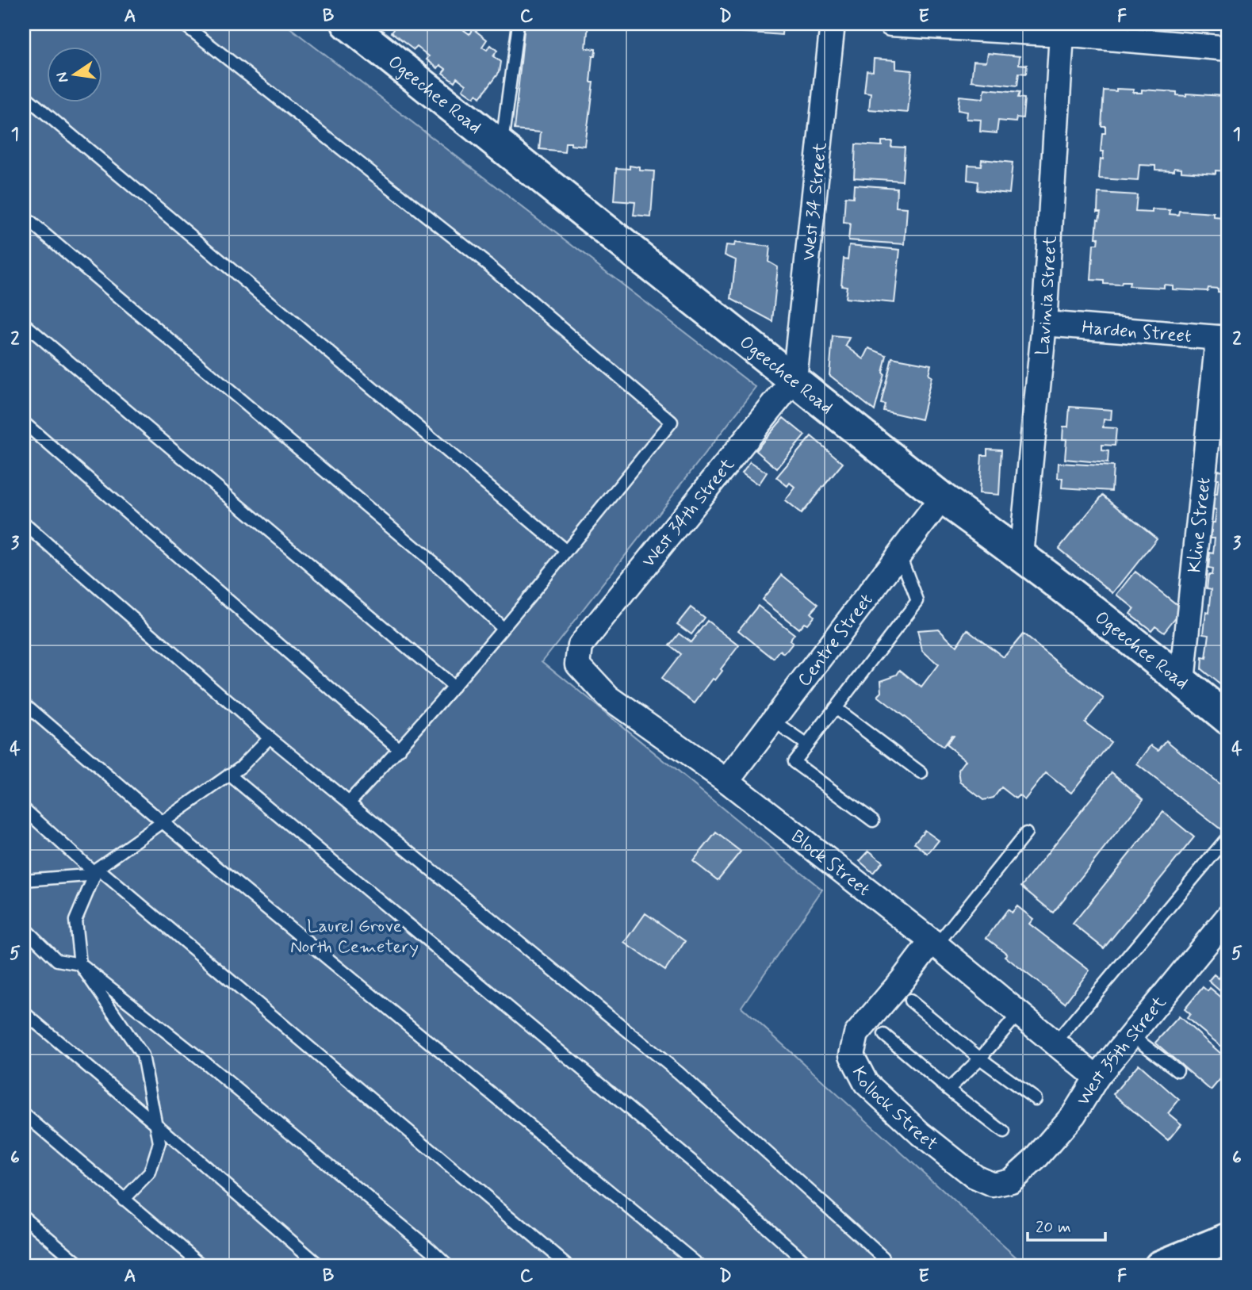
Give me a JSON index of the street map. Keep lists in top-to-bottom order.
{
  "streets": {
    "main road": ["Ogeechee Road"],
    "street": [
      "West 34 Street",
      "Lavinia Street",
      "Harden Street",
      "West 34th Street",
      "Kline Street",
      "Centre Street",
      "Block Street",
      "West 35th Street",
      "Kollock Street"
    ]
  },
  "crossings": [
    ["Ogeechee Road", "West 34 Street"],
    ["Ogeechee Road", "Lavinia Street"],
    ["Ogeechee Road", "West 34th Street"],
    ["Ogeechee Road", "Kline Street"],
    ["Ogeechee Road", "Centre Street"],
    ["West 34 Street", "West 34th Street"],
    ["Lavinia Street", "Harden Street"],
    ["Harden Street", "Kline Street"],
    ["West 34th Street", "Block Street"],
    ["Centre Street", "Block Street"],
    ["Block Street", "West 35th Street"],
    ["Block Street", "Kollock Street"],
    ["West 35th Street", "Kollock Street"]
  ],
  "parks": ["Laurel Grove North Cemetery"],
  "scale_bar": "20 m",
  "north": "left",
  "grid": {
    "columns": [
      "A",
      "B",
      "C",
      "D",
      "E",
      "F"
    ],
    "rows": [
      "1",
      "2",
      "3",
      "4",
      "5",
      "6"
    ]
  }
}
